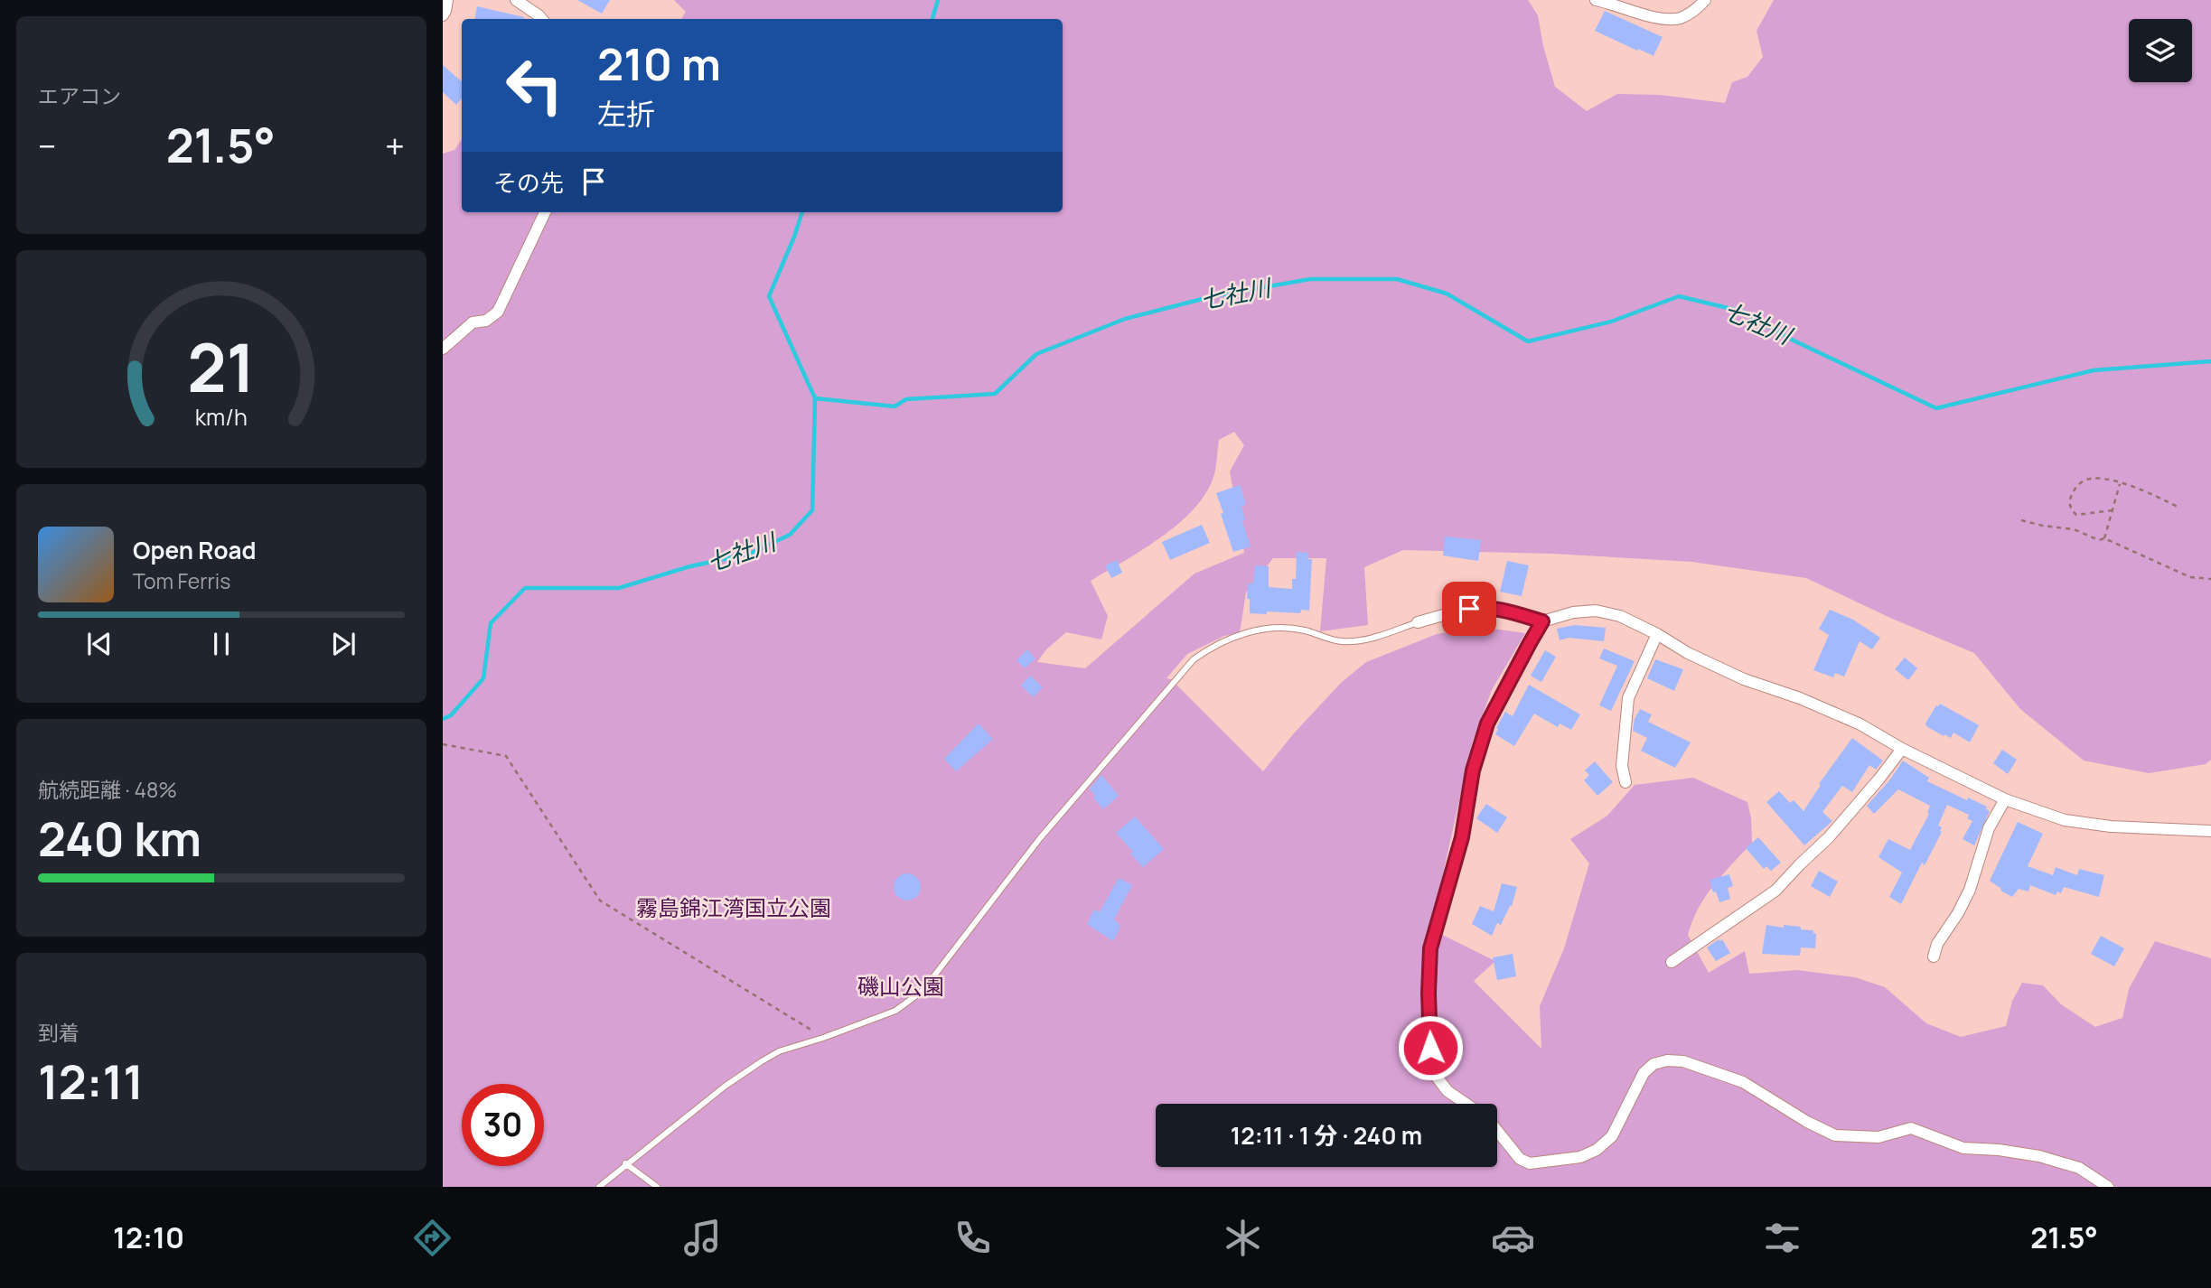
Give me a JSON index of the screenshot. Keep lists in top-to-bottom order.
{
  "water": ["七社川"],
  "parks": ["霧島錦江湾国立公園", "磯山公園"],
  "page": {
    "tile": [
      "エアコン",
      ["航続距離 · 48%", "240 km"],
      ["到着", "12:11"]
    ],
    "turn": ["210 m", "左折"],
    "heat": ["−", "21.5°", "+"],
    "then": "その先",
    "song": ["Open Road", "Tom Ferris"],
    "limit": "30",
    "trip": "12:11 · 1 分 · 240 m",
    "tabs": ["12:10", "21.5°"],
    "gauge": ["21", "km/h"]
  }
}
